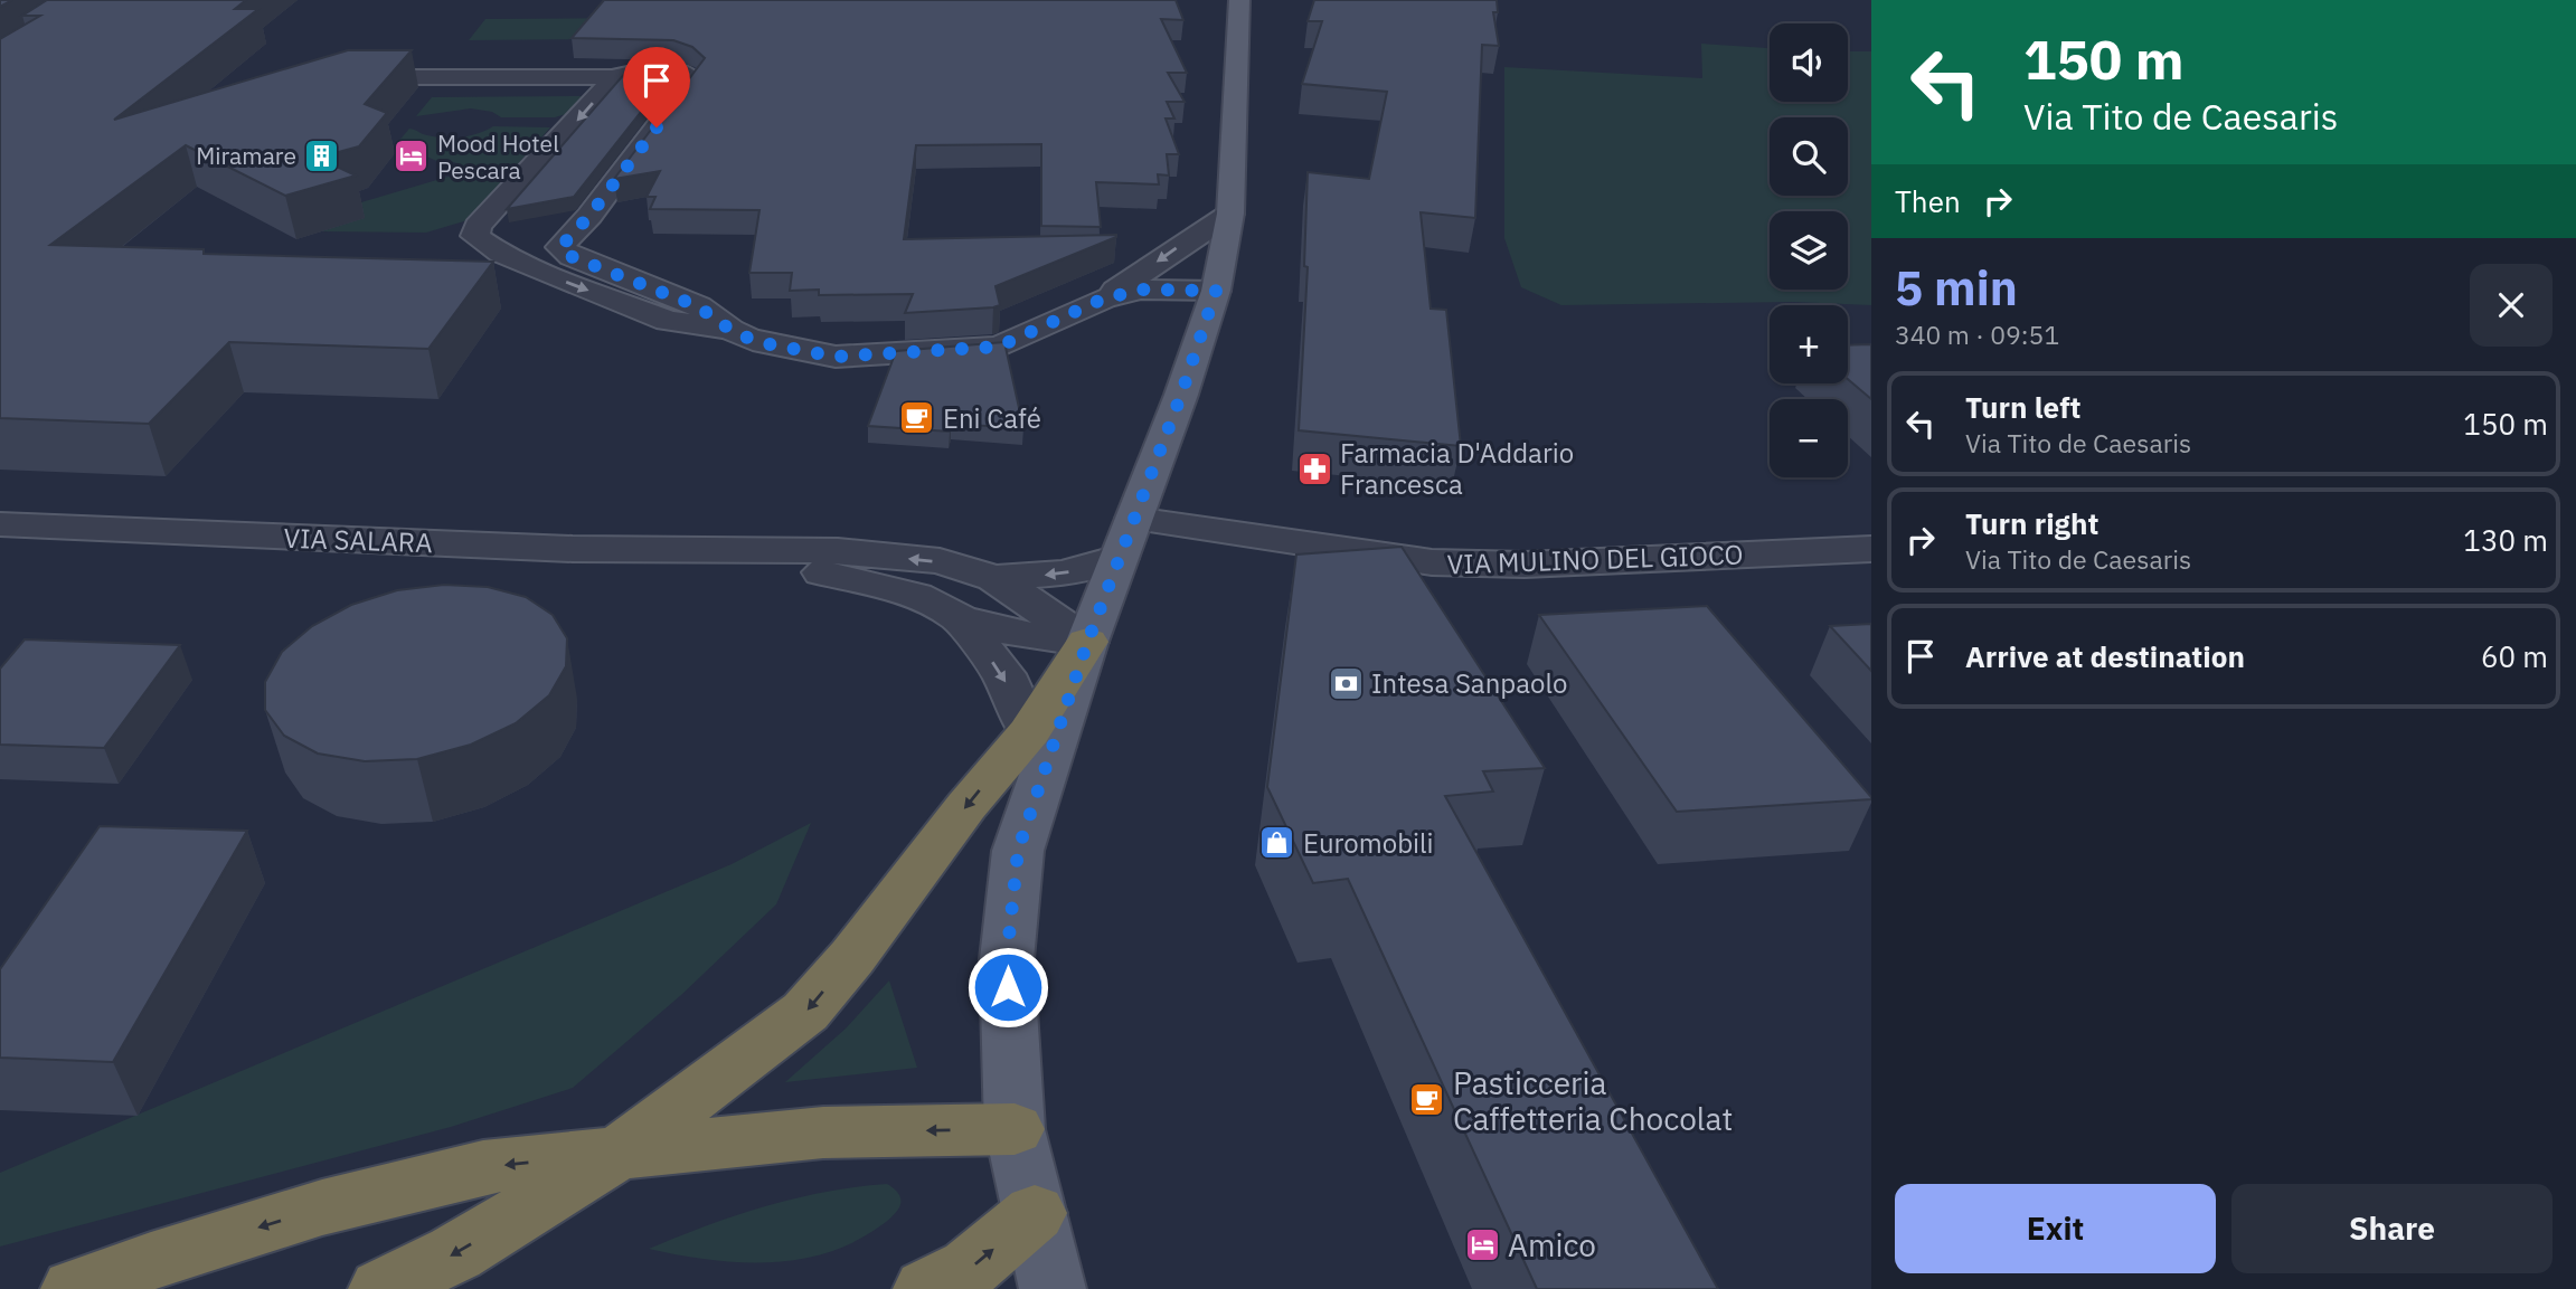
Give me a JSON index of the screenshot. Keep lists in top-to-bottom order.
{
  "streets": {
    "street": ["VIA SALARA", "VIA MULINO DEL GIOCO"]
  },
  "places": {
    "building": ["Miramare"],
    "hotel": ["Mood Hotel Pescara", "Amico"],
    "cafe": ["Eni Café", "Pasticceria Caffetteria Chocolat"],
    "pharmacy": ["Farmacia D'Addario Francesca"],
    "bank": ["Intesa Sanpaolo"],
    "shop": ["Euromobili"]
  },
  "page": {
    "turn": ["150 m", "Via Tito de Caesaris"],
    "map_buttons": ["+", "−"],
    "then": "Then",
    "heading": ["5 min", "340 m · 09:51"],
    "list": [
      {
        "name": "Turn left",
        "note": "Via Tito de Caesaris",
        "value": "150 m"
      },
      {
        "name": "Turn right",
        "note": "Via Tito de Caesaris",
        "value": "130 m"
      },
      {
        "name": "Arrive at destination",
        "value": "60 m"
      }
    ],
    "buttons": ["Exit", "Share"]
  }
}
